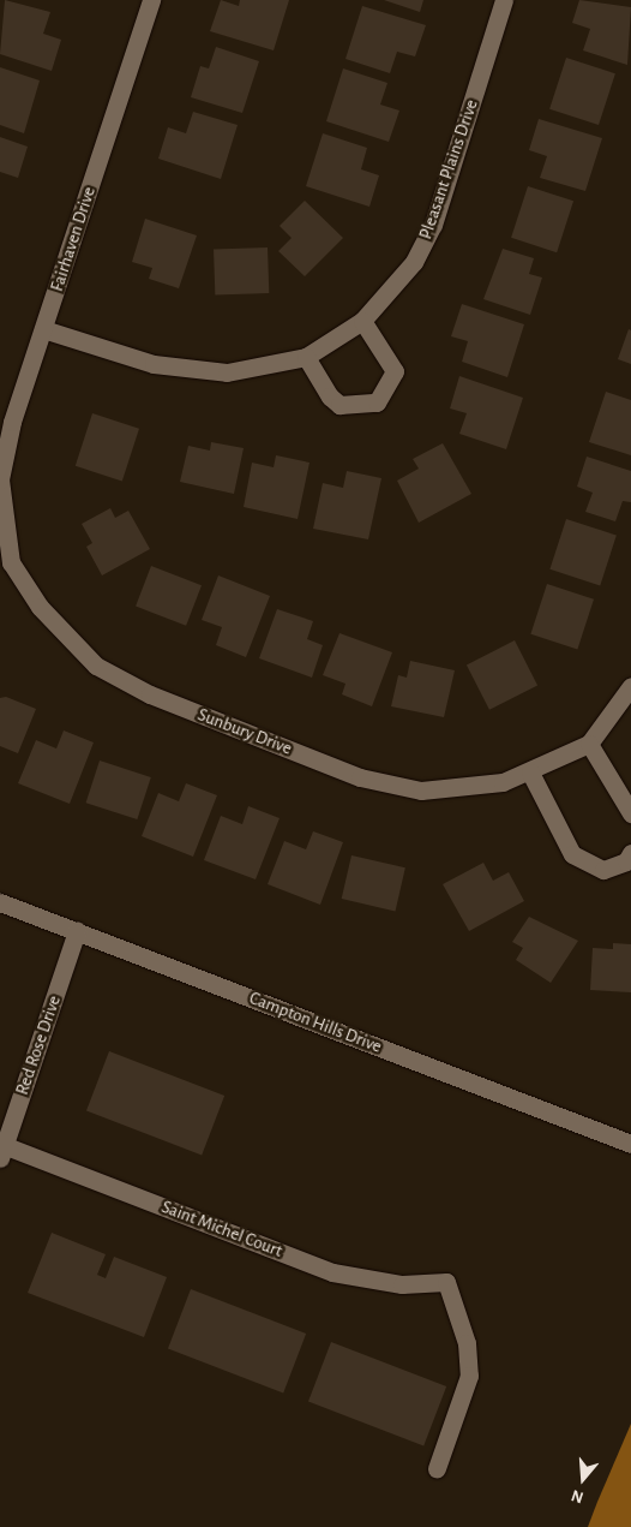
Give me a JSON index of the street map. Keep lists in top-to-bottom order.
{
  "streets": {
    "street": [
      "Pleasant Plains Drive",
      "Fairhaven Drive",
      "Sunbury Drive",
      "Campton Hills Drive",
      "Red Rose Drive",
      "Saint Michel Court"
    ]
  },
  "crossings": [
    ["Pleasant Plains Drive", "Fairhaven Drive"],
    ["Fairhaven Drive", "Sunbury Drive"],
    ["Campton Hills Drive", "Red Rose Drive"],
    ["Red Rose Drive", "Saint Michel Court"]
  ],
  "north": "bottom"
}
